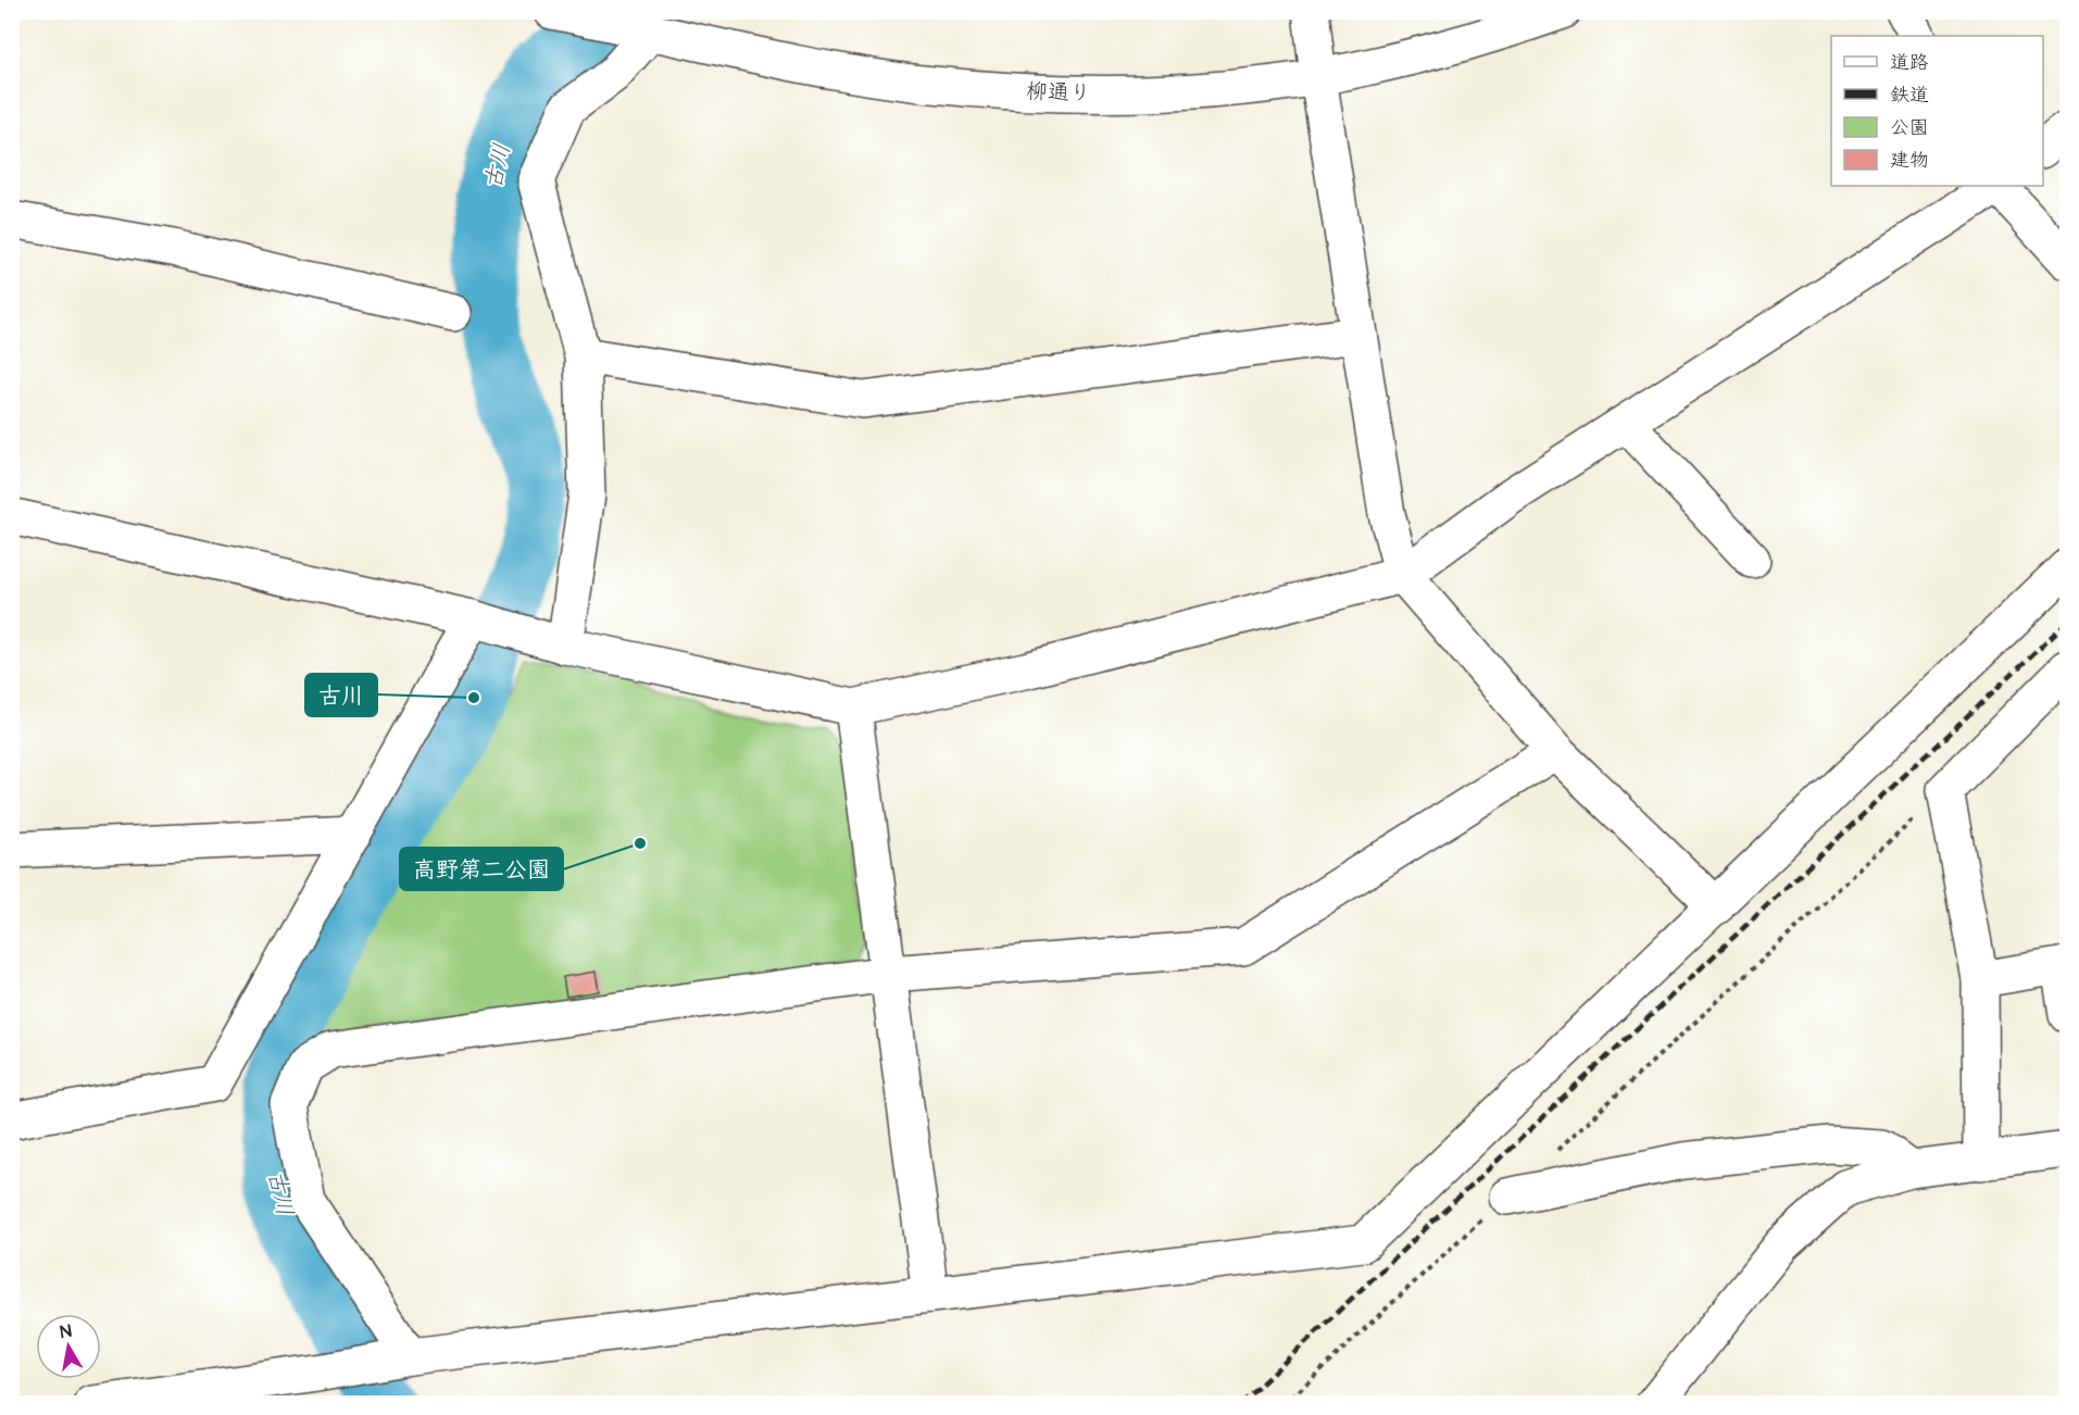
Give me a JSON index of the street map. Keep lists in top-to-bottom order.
{
  "streets": {
    "street": ["柳通り"]
  },
  "water": ["古川"],
  "places": ["古川", "高野第二公園"],
  "legend": [
    "道路",
    "鉄道",
    "公園",
    "建物"
  ],
  "north": "top"
}
